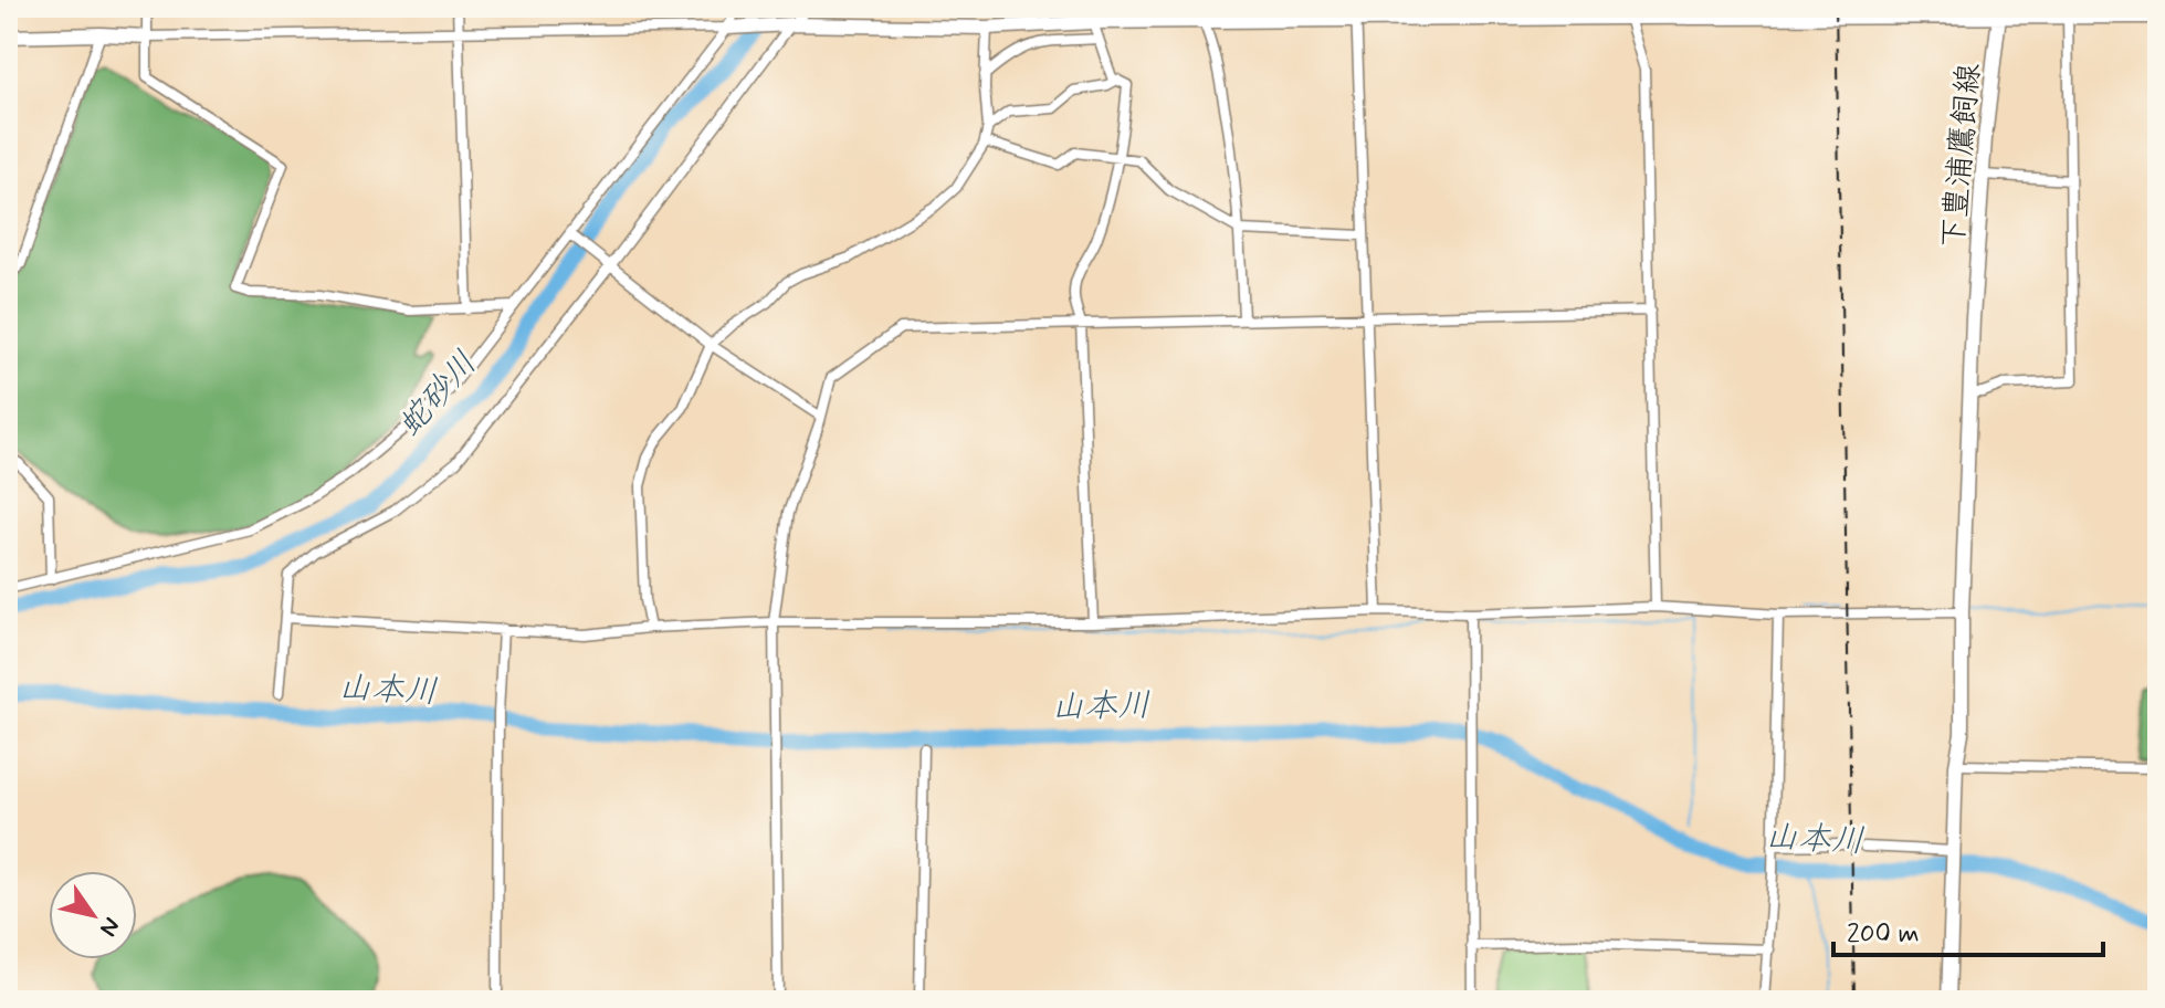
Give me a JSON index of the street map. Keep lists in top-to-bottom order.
{
  "streets": {
    "main road": ["下豊浦鷹飼線"]
  },
  "water": ["蛇砂川", "山本川"],
  "scale_bar": "200 m",
  "north": "bottom right"
}
